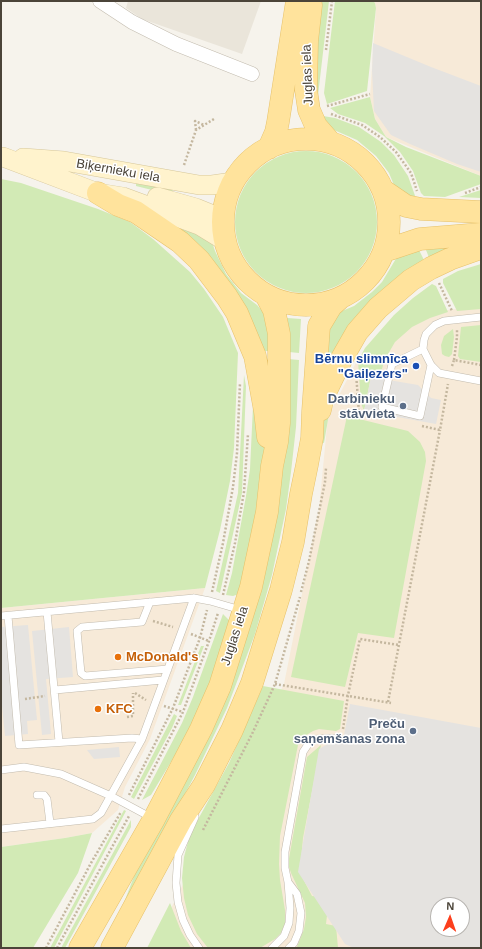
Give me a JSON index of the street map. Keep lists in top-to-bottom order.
{
  "streets": {
    "main road": ["Juglas iela", "Biķernieku iela"]
  },
  "places": [
    "Bērnu slimnīca \"Gaiļezers\"",
    "Darbinieku stāvvieta",
    "McDonald's",
    "KFC",
    "Preču saņemšanas zona"
  ],
  "north": "top"
}
